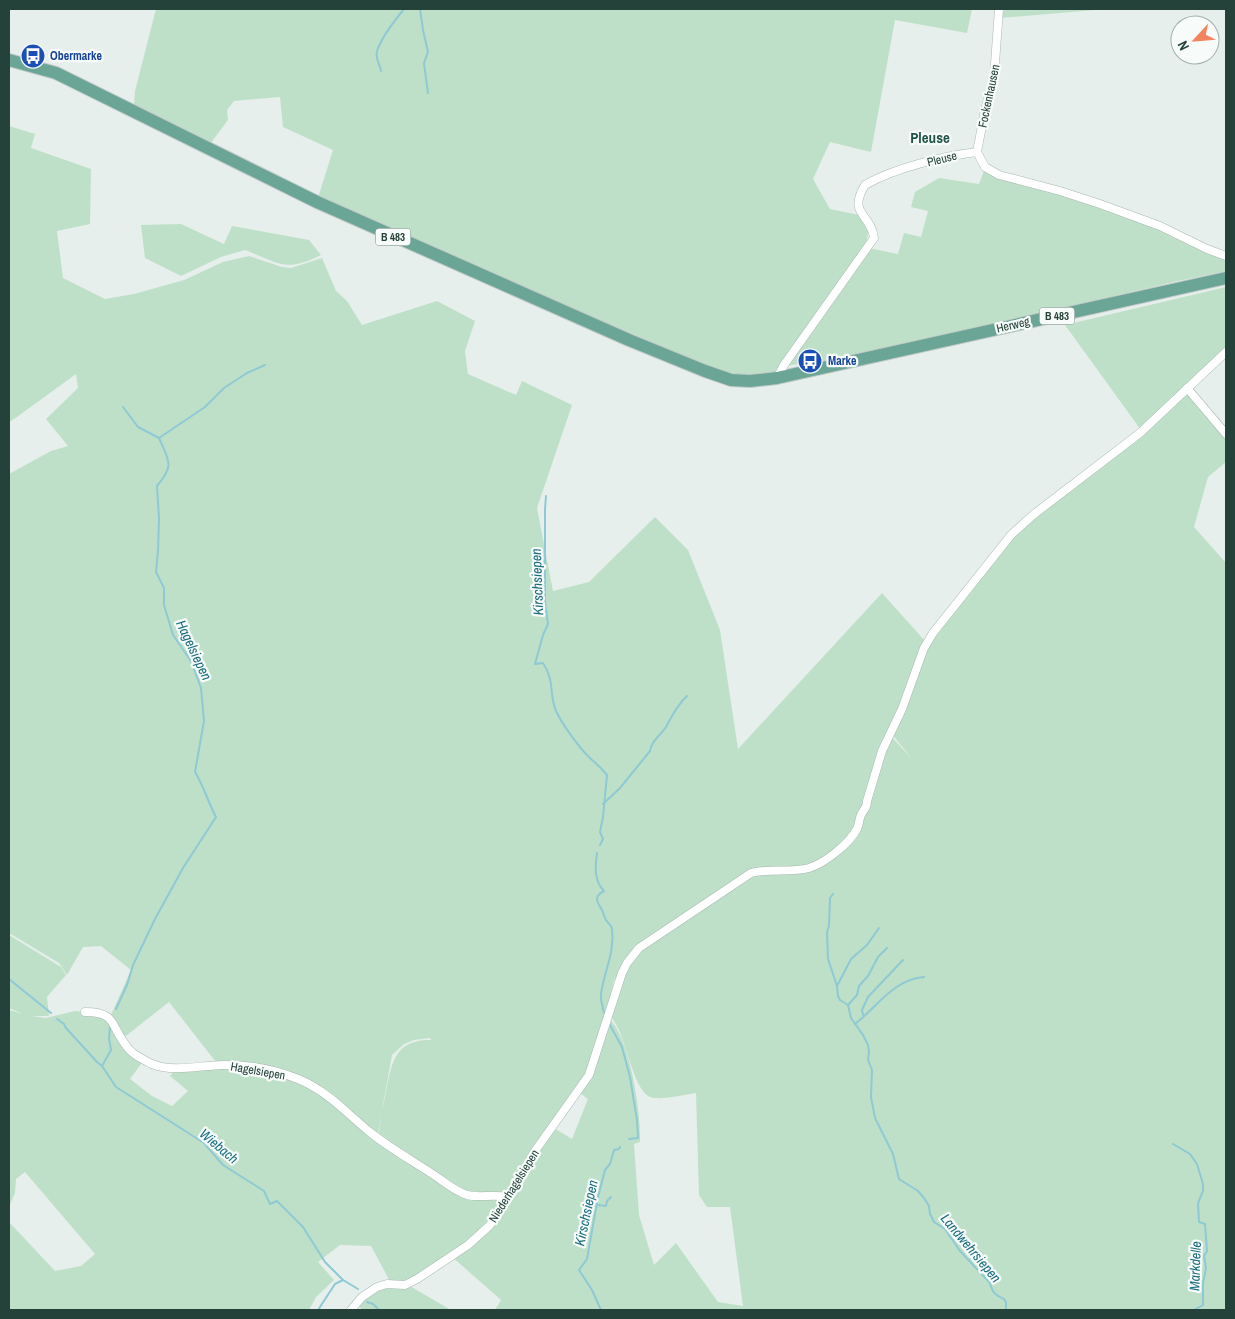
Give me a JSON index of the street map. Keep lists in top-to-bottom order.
{
  "streets": {
    "main road": ["B 483", "Herweg"],
    "street": [
      "Fockenhausen",
      "Pleuse",
      "Hagelsiepen",
      "Niederhagelsiepen"
    ]
  },
  "crossings": [
    ["Fockenhausen", "Pleuse"],
    ["Pleuse", "B 483"],
    ["Pleuse", "Herweg"],
    ["B 483", "Herweg"],
    ["Hagelsiepen", "Niederhagelsiepen"]
  ],
  "districts": ["Pleuse"],
  "water": [
    "Kirschsiepen",
    "Hagelsiepen",
    "Wiebach",
    "Landwehrsiepen",
    "Markdelle"
  ],
  "places": {
    "bus stop": ["Obermarke", "Marke"]
  },
  "north": "bottom left"
}
